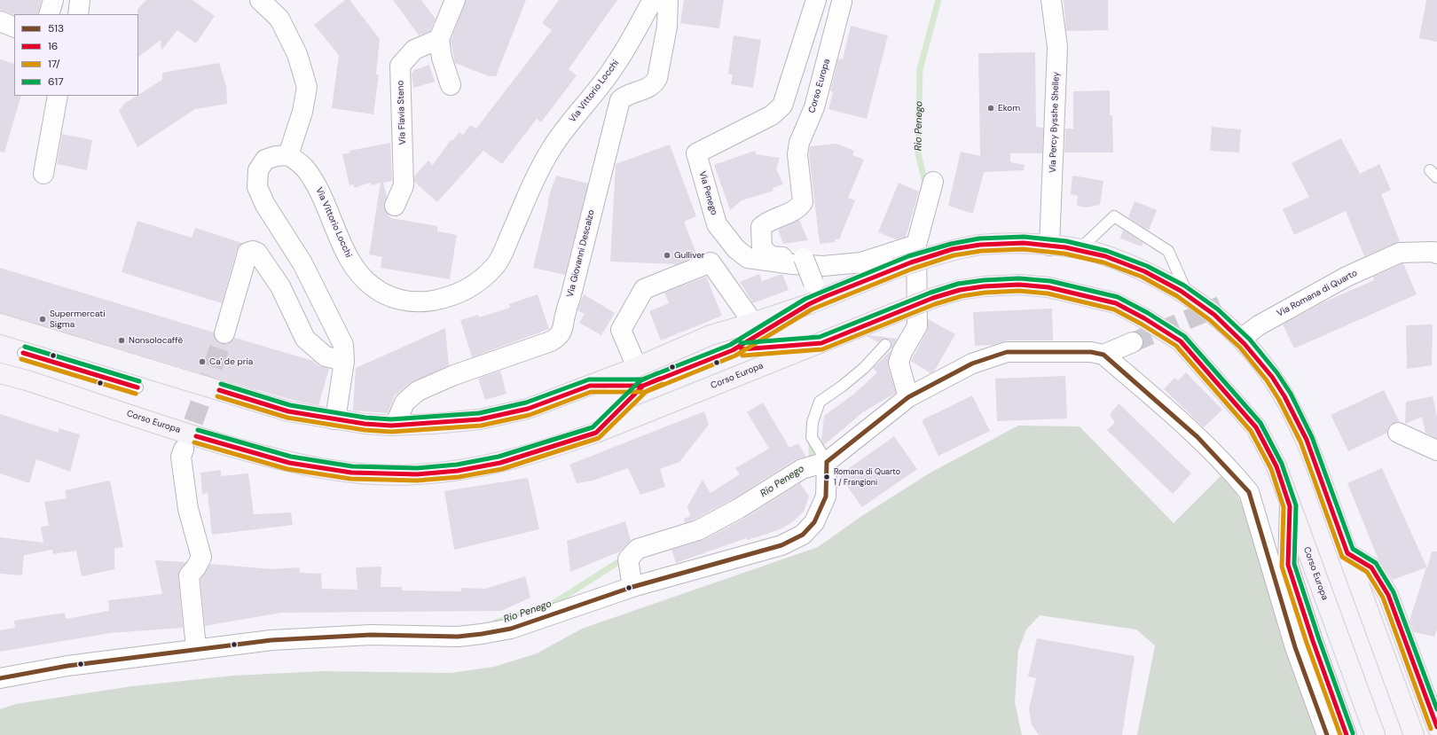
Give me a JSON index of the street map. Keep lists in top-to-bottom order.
{
  "streets": {
    "main road": ["Corso Europa"],
    "street": [
      "Via Vittorio Locchi",
      "Via Flavia Steno",
      "Via Percy Bysshe Shelley",
      "Via Penego",
      "Via Giovanni Descalzo",
      "Via Romana di Quarto"
    ]
  },
  "water": ["Rio Penego"],
  "places": [
    "Ekom",
    "Gulliver",
    "Supermercati Sigma",
    "Nonsolocaffè",
    "Ca' de pria",
    "Romana di Quarto 1 / Frangioni"
  ],
  "lines": [
    "transit line 617",
    "transit line 16",
    "transit line 17/",
    "transit line 513"
  ],
  "legend": [
    "513",
    "16",
    "17/",
    "617"
  ]
}
